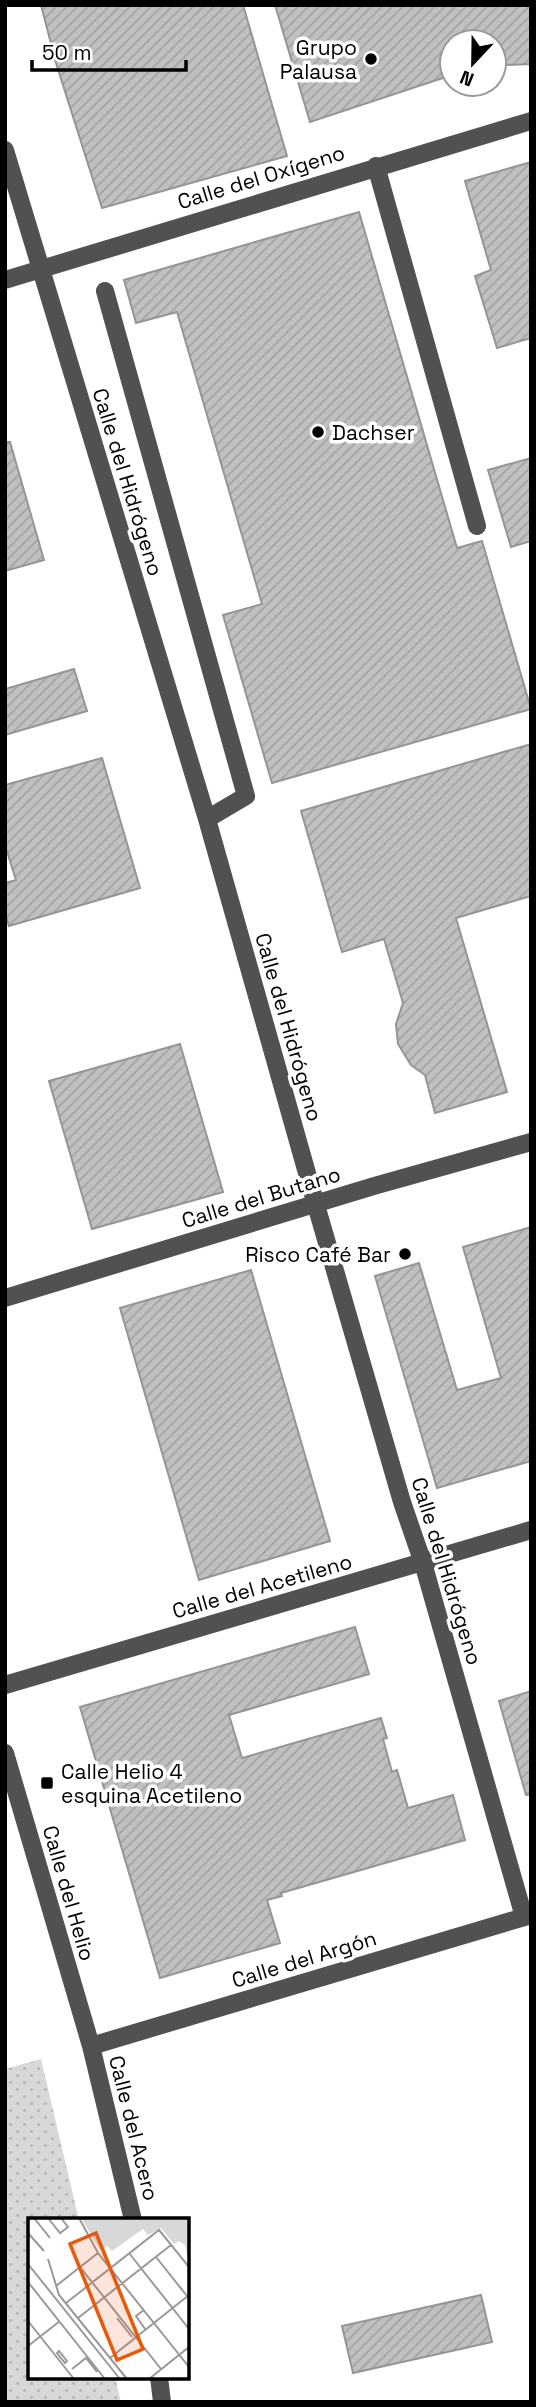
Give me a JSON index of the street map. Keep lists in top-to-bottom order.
{
  "streets": {
    "street": [
      "Calle del Oxígeno",
      "Calle del Hidrógeno",
      "Calle del Butano",
      "Calle del Acetileno",
      "Calle del Helio",
      "Calle del Argón",
      "Calle del Acero"
    ]
  },
  "crossings": [
    ["Calle del Oxígeno", "Calle del Hidrógeno"],
    ["Calle del Hidrógeno", "Calle del Butano"],
    ["Calle del Hidrógeno", "Calle del Acetileno"],
    ["Calle del Hidrógeno", "Calle del Argón"],
    ["Calle del Helio", "Calle del Argón"],
    ["Calle del Helio", "Calle del Acero"],
    ["Calle del Argón", "Calle del Acero"]
  ],
  "places": {
    "other": ["Grupo Palausa", "Dachser", "Risco Café Bar"],
    "transit": ["Calle Helio 4 esquina Acetileno"]
  },
  "scale_bar": "50 m",
  "north": "bottom"
}
